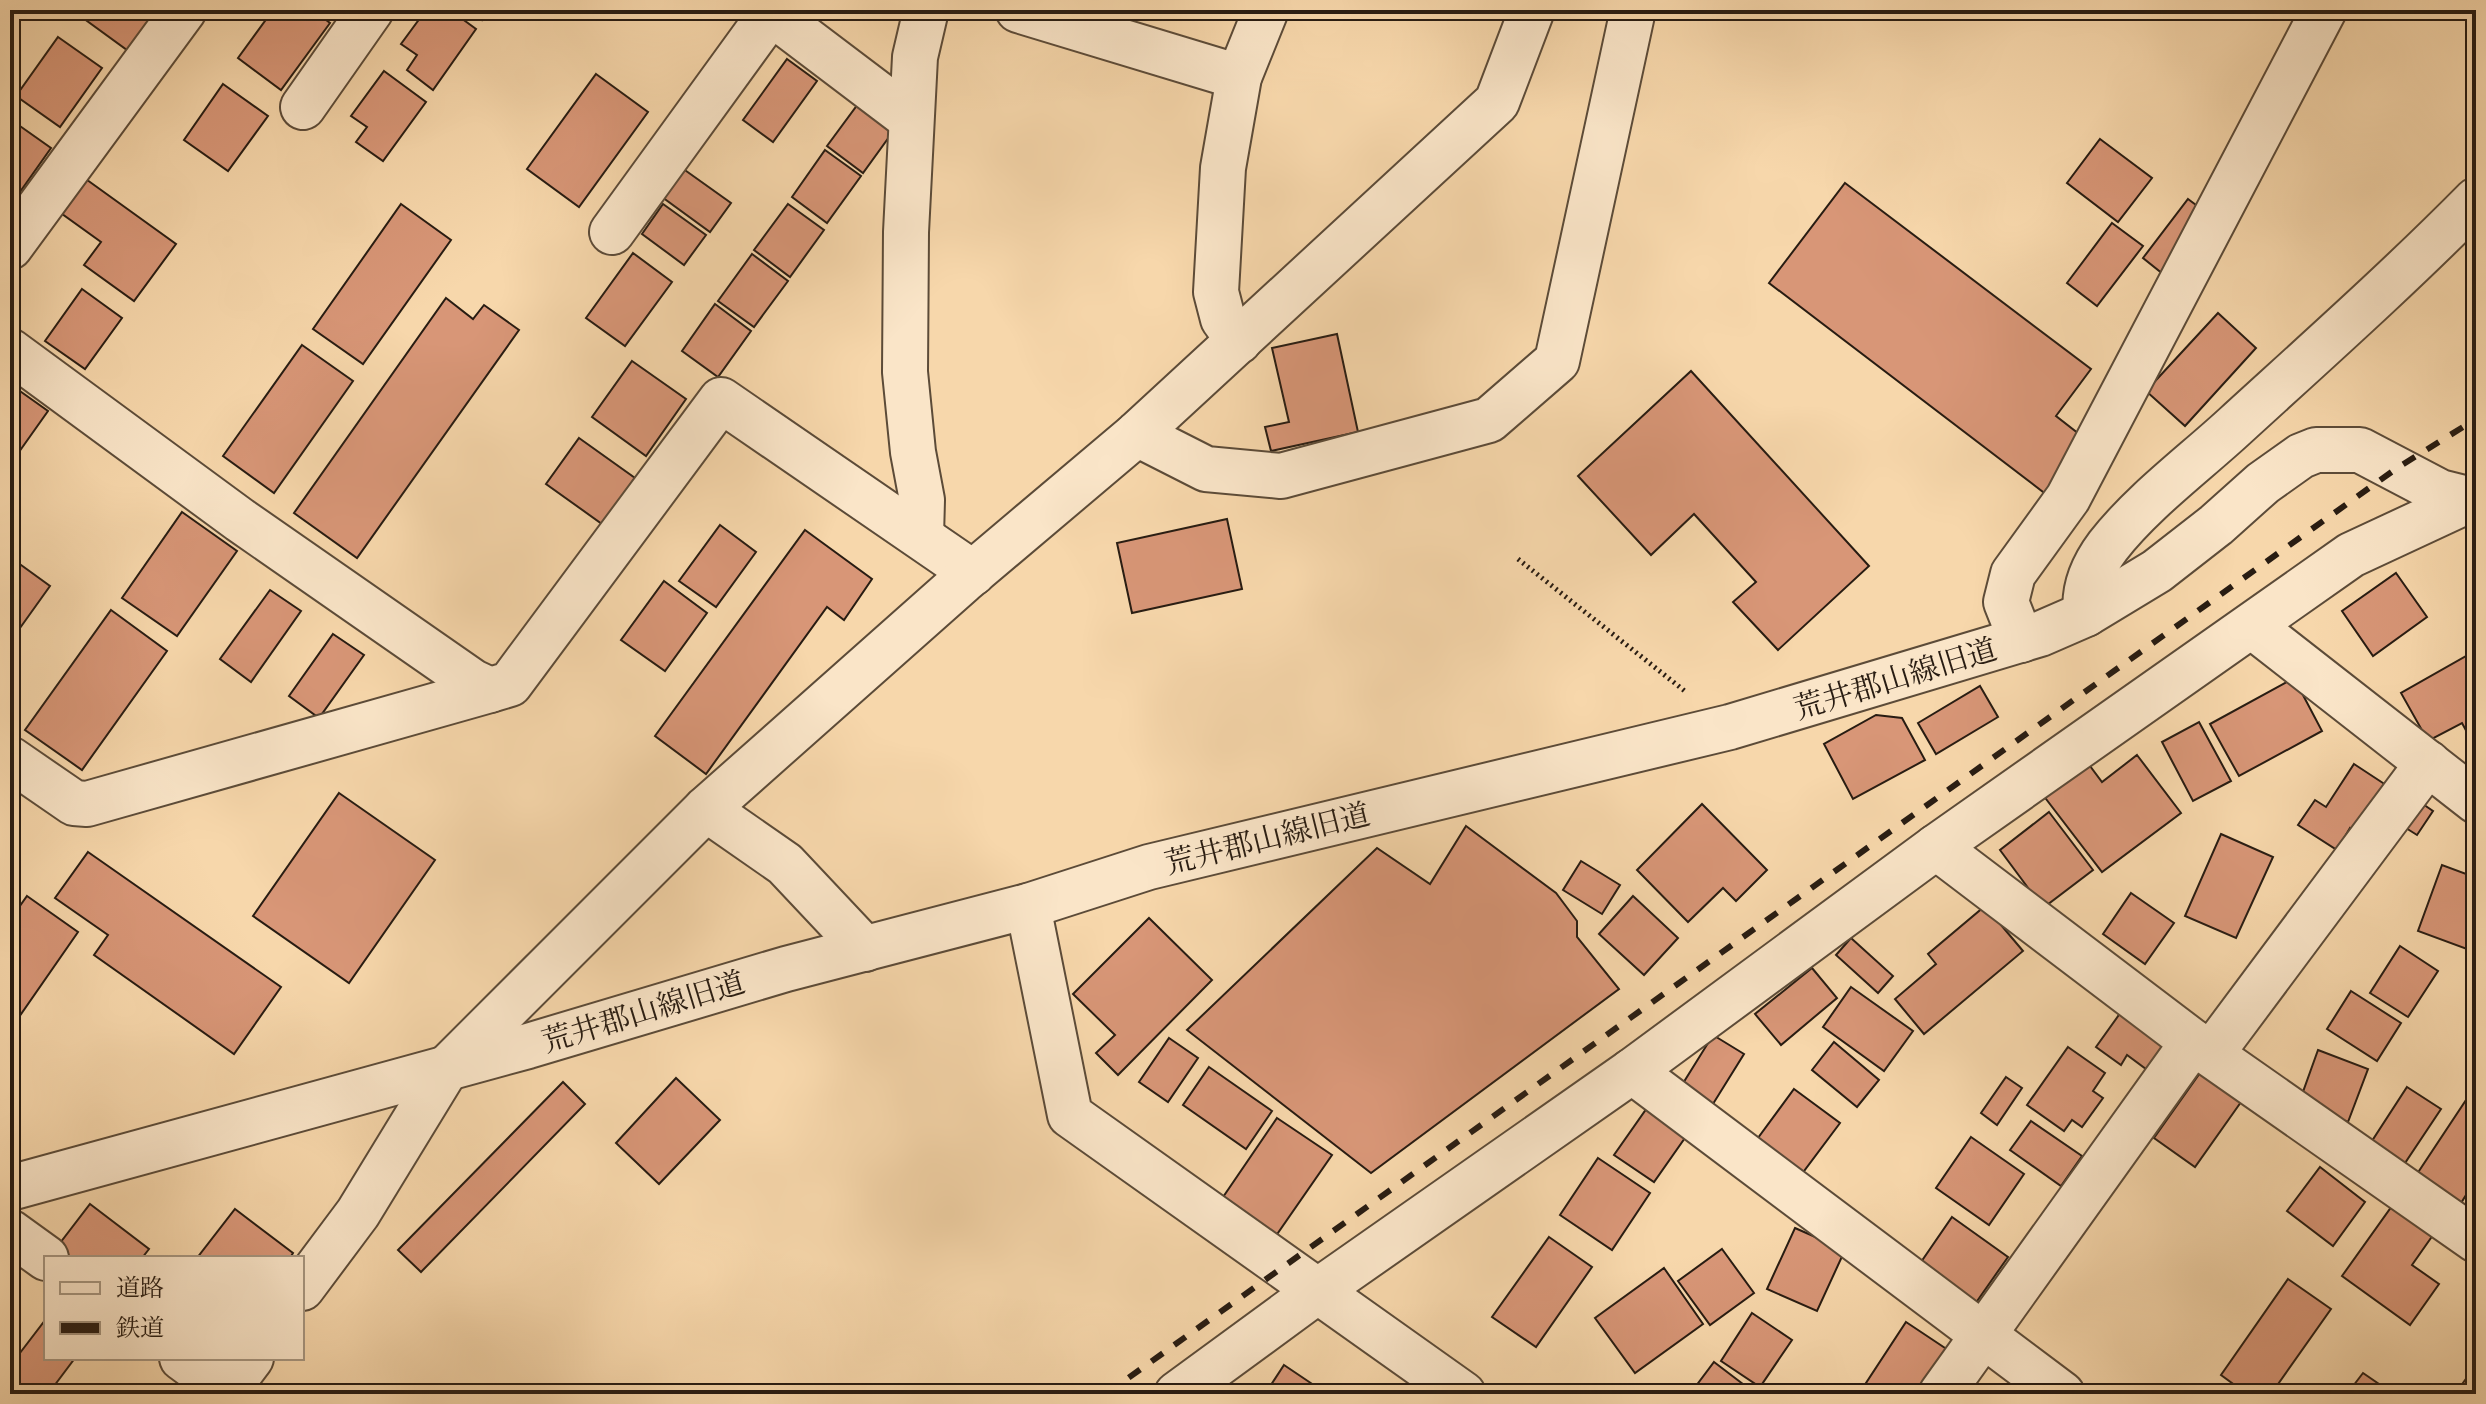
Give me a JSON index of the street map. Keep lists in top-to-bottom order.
{
  "streets": {
    "street": ["荒井郡山線旧道"]
  },
  "legend": ["道路", "鉄道"]
}
